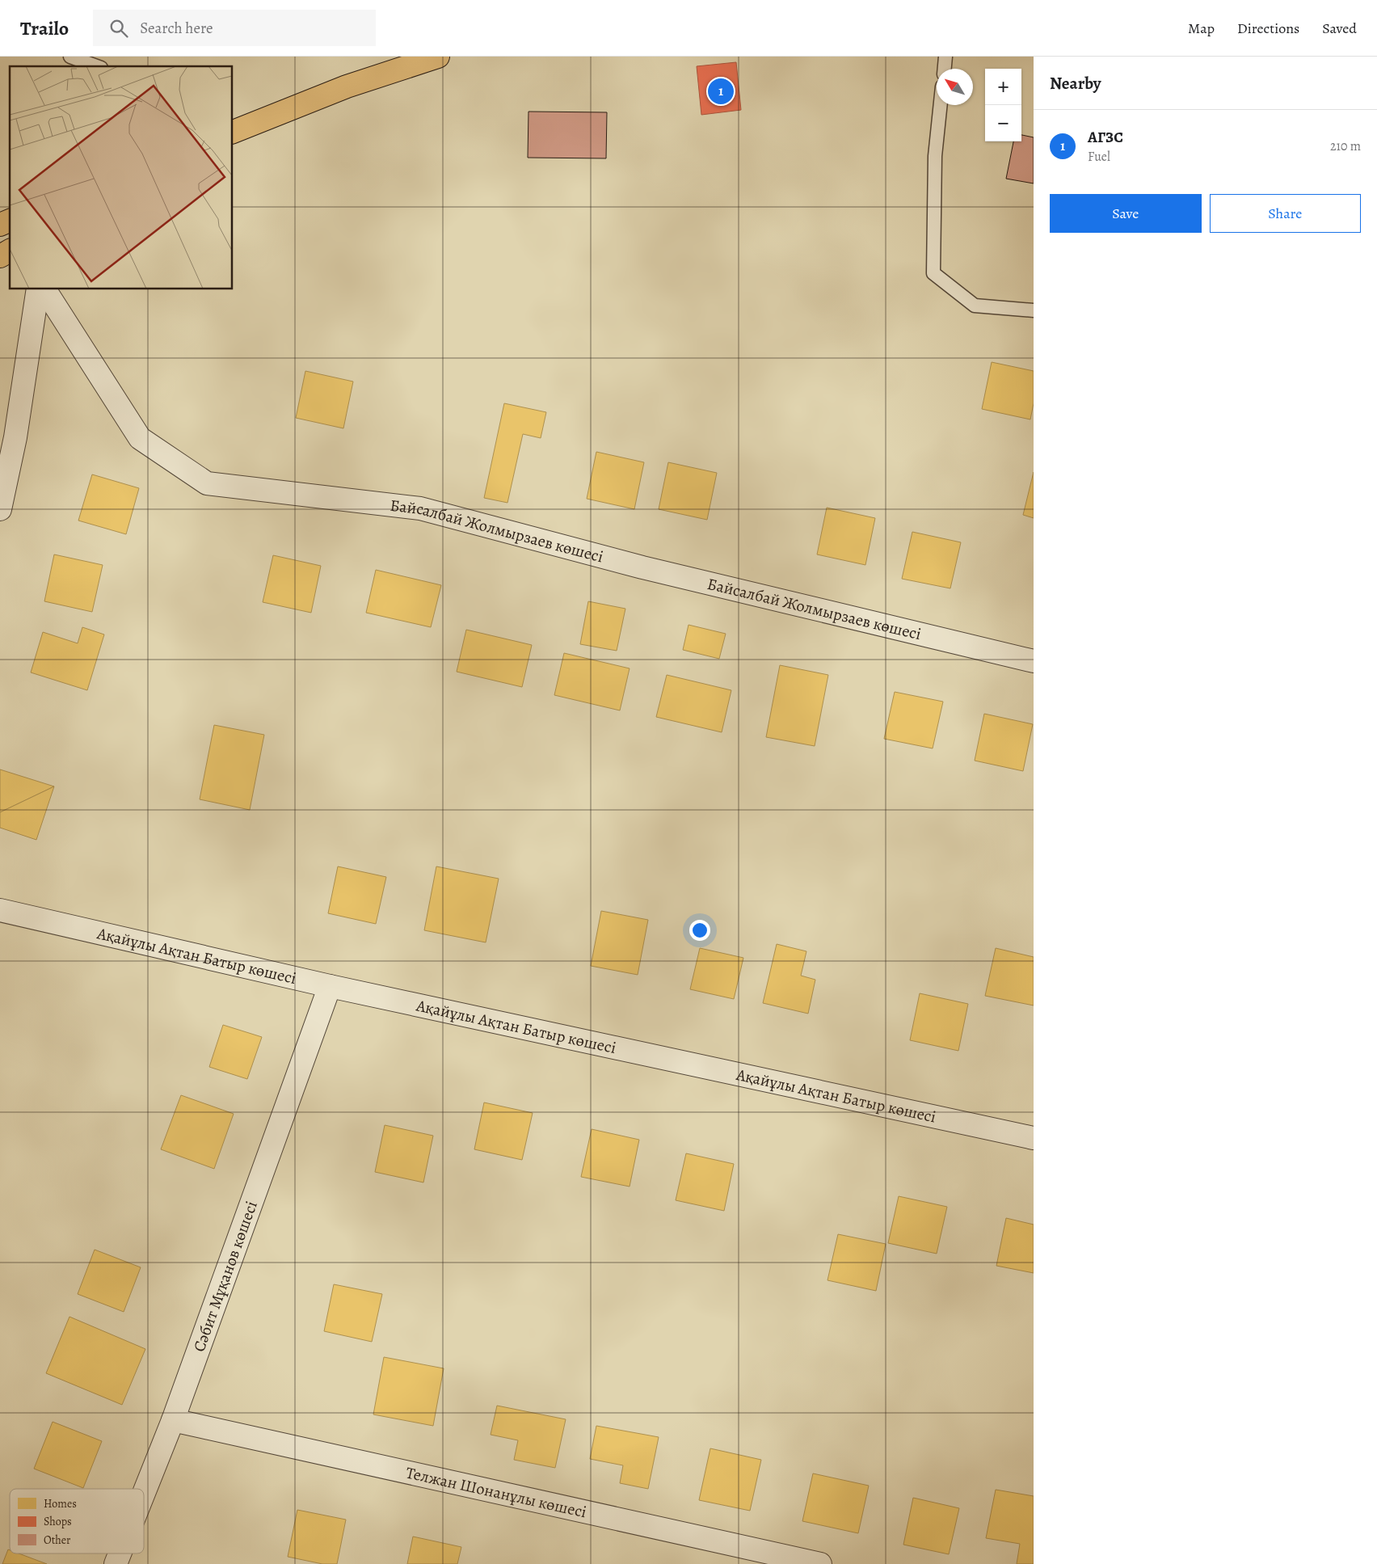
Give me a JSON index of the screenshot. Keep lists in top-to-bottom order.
{
  "streets": {
    "street": [
      "Байсалбай Жолмырзаев көшесі",
      "Ақайұлы Ақтан Батыр көшесі",
      "Сәбит Мұқанов көшесі",
      "Телжан Шонанұлы көшесі"
    ]
  },
  "crossings": [
    ["Ақайұлы Ақтан Батыр көшесі", "Сәбит Мұқанов көшесі"],
    ["Сәбит Мұқанов көшесі", "Телжан Шонанұлы көшесі"]
  ],
  "legend": ["Homes", "Shops", "Other"],
  "north": "top left",
  "page": {
    "header": "Trailo",
    "search": "Search here",
    "nav": ["Map", "Directions", "Saved"],
    "heading": "Nearby",
    "map_buttons": ["+", "−"],
    "pins": "1",
    "list": [
      {
        "mark": "1",
        "name": "АГЗС",
        "note": "Fuel",
        "value": "210 m"
      }
    ],
    "buttons": ["Save", "Share"]
  }
}
